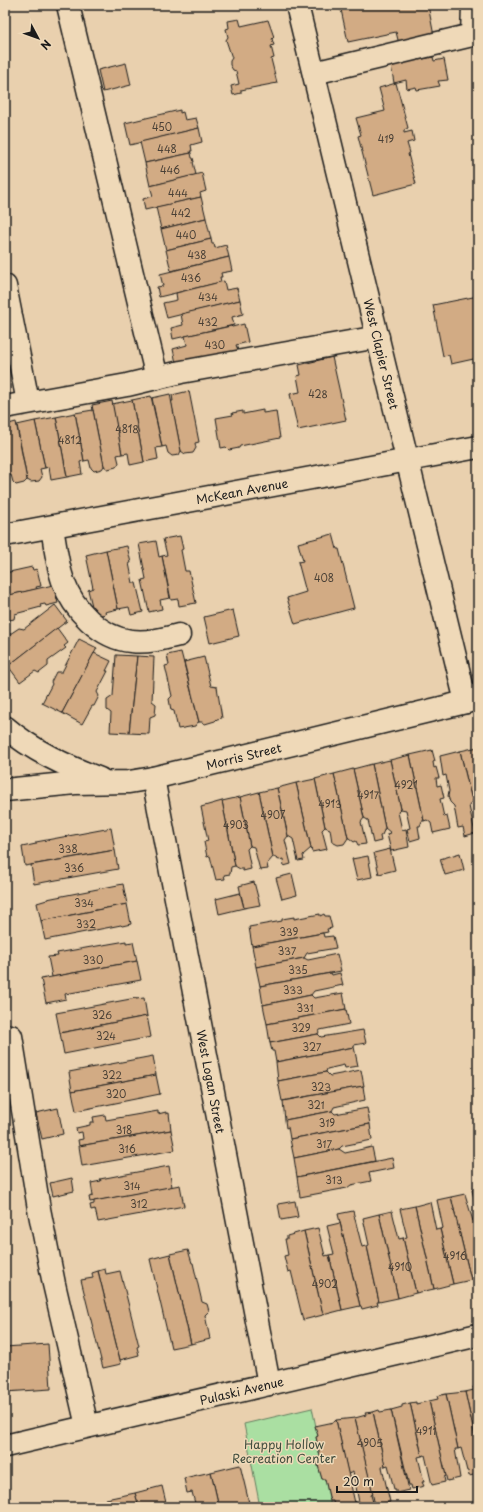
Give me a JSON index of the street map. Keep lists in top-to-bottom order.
{
  "streets": {
    "street": [
      "West Clapier Street",
      "McKean Avenue",
      "Morris Street",
      "West Logan Street",
      "Pulaski Avenue"
    ]
  },
  "crossings": [
    ["West Clapier Street", "McKean Avenue"],
    ["West Clapier Street", "Morris Street"],
    ["Morris Street", "West Logan Street"],
    ["West Logan Street", "Pulaski Avenue"]
  ],
  "parks": ["Happy Hollow Recreation Center"],
  "house_numbers": [
    "450",
    "419",
    "448",
    "446",
    "444",
    "442",
    "440",
    "438",
    "436",
    "434",
    "432",
    "430",
    "428",
    "4818",
    "4812",
    "408",
    "4921",
    "4917",
    "4913",
    "4907",
    "4903",
    "338",
    "336",
    "334",
    "332",
    "339",
    "337",
    "330",
    "335",
    "333",
    "331",
    "326",
    "329",
    "324",
    "327",
    "322",
    "323",
    "320",
    "321",
    "319",
    "318",
    "317",
    "316",
    "313",
    "314",
    "312",
    "4916",
    "4910",
    "4902",
    "4911",
    "4905"
  ],
  "scale_bar": "20 m",
  "north": "bottom right"
}
